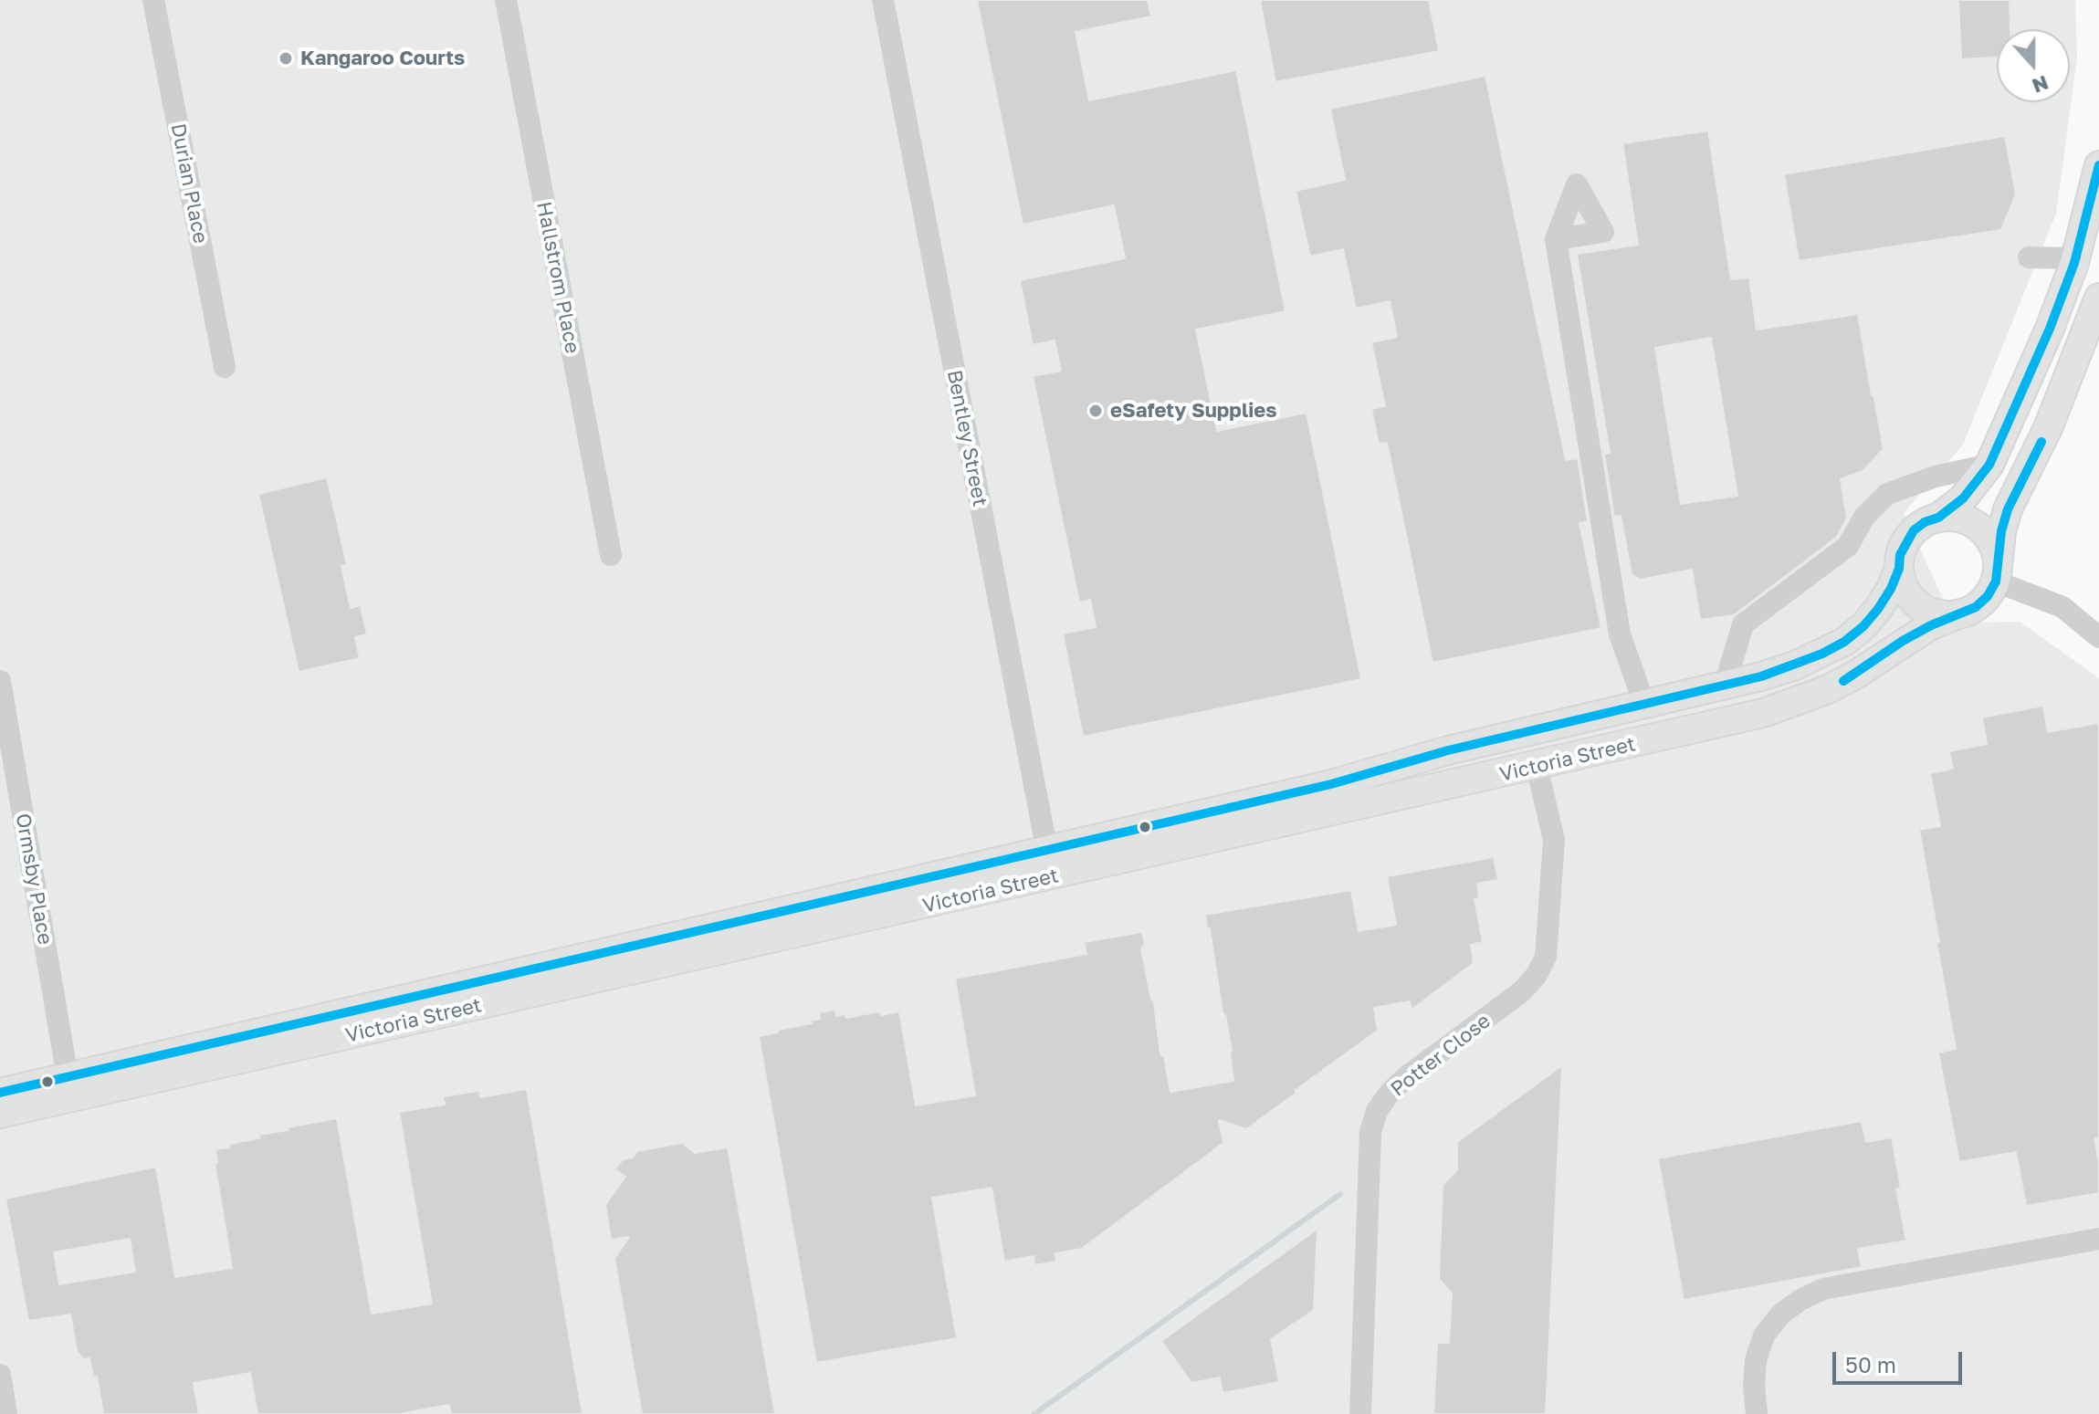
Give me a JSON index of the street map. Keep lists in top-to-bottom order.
{
  "streets": {
    "main road": ["Victoria Street"],
    "street": [
      "Durian Place",
      "Hallstrom Place",
      "Bentley Street",
      "Ormsby Place",
      "Potter Close"
    ]
  },
  "crossings": [
    ["Bentley Street", "Victoria Street"],
    ["Victoria Street", "Ormsby Place"],
    ["Victoria Street", "Potter Close"]
  ],
  "places": ["Kangaroo Courts", "eSafety Supplies"],
  "scale_bar": "50 m",
  "north": "bottom"
}
